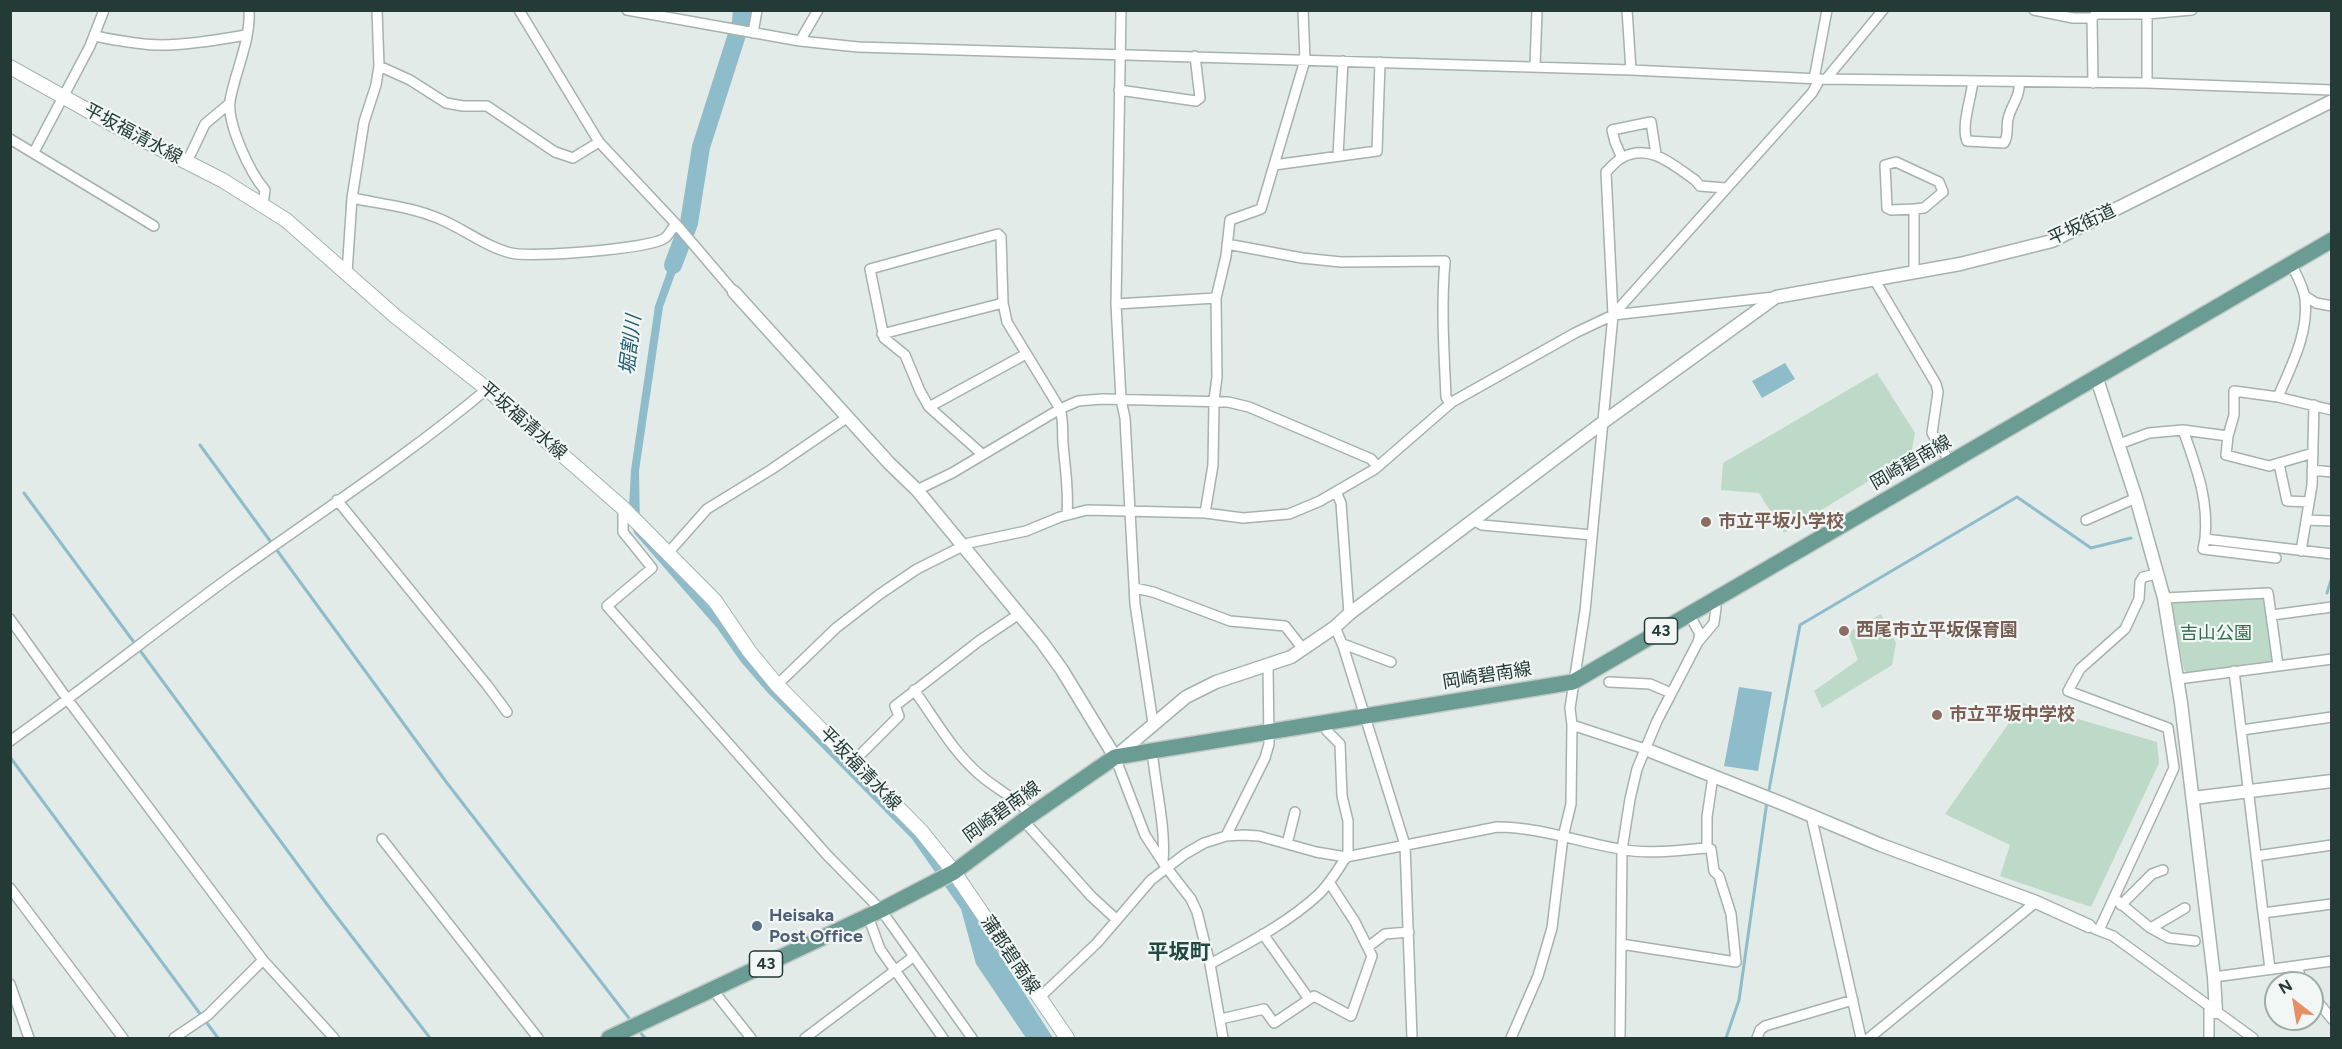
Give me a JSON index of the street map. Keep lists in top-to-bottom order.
{
  "streets": {
    "main road": [
      "平坂福清水線",
      "岡崎碧南線",
      "43",
      "蒲郡碧南線"
    ],
    "street": ["平坂街道"]
  },
  "crossings": [
    ["平坂福清水線", "岡崎碧南線"],
    ["平坂福清水線", "蒲郡碧南線"],
    ["岡崎碧南線", "蒲郡碧南線"]
  ],
  "districts": ["平坂町"],
  "water": ["堀割川"],
  "parks": ["吉山公園"],
  "places": [
    "市立平坂小学校",
    "西尾市立平坂保育園",
    "市立平坂中学校",
    "Heisaka Post Office"
  ],
  "north": "top left"
}
